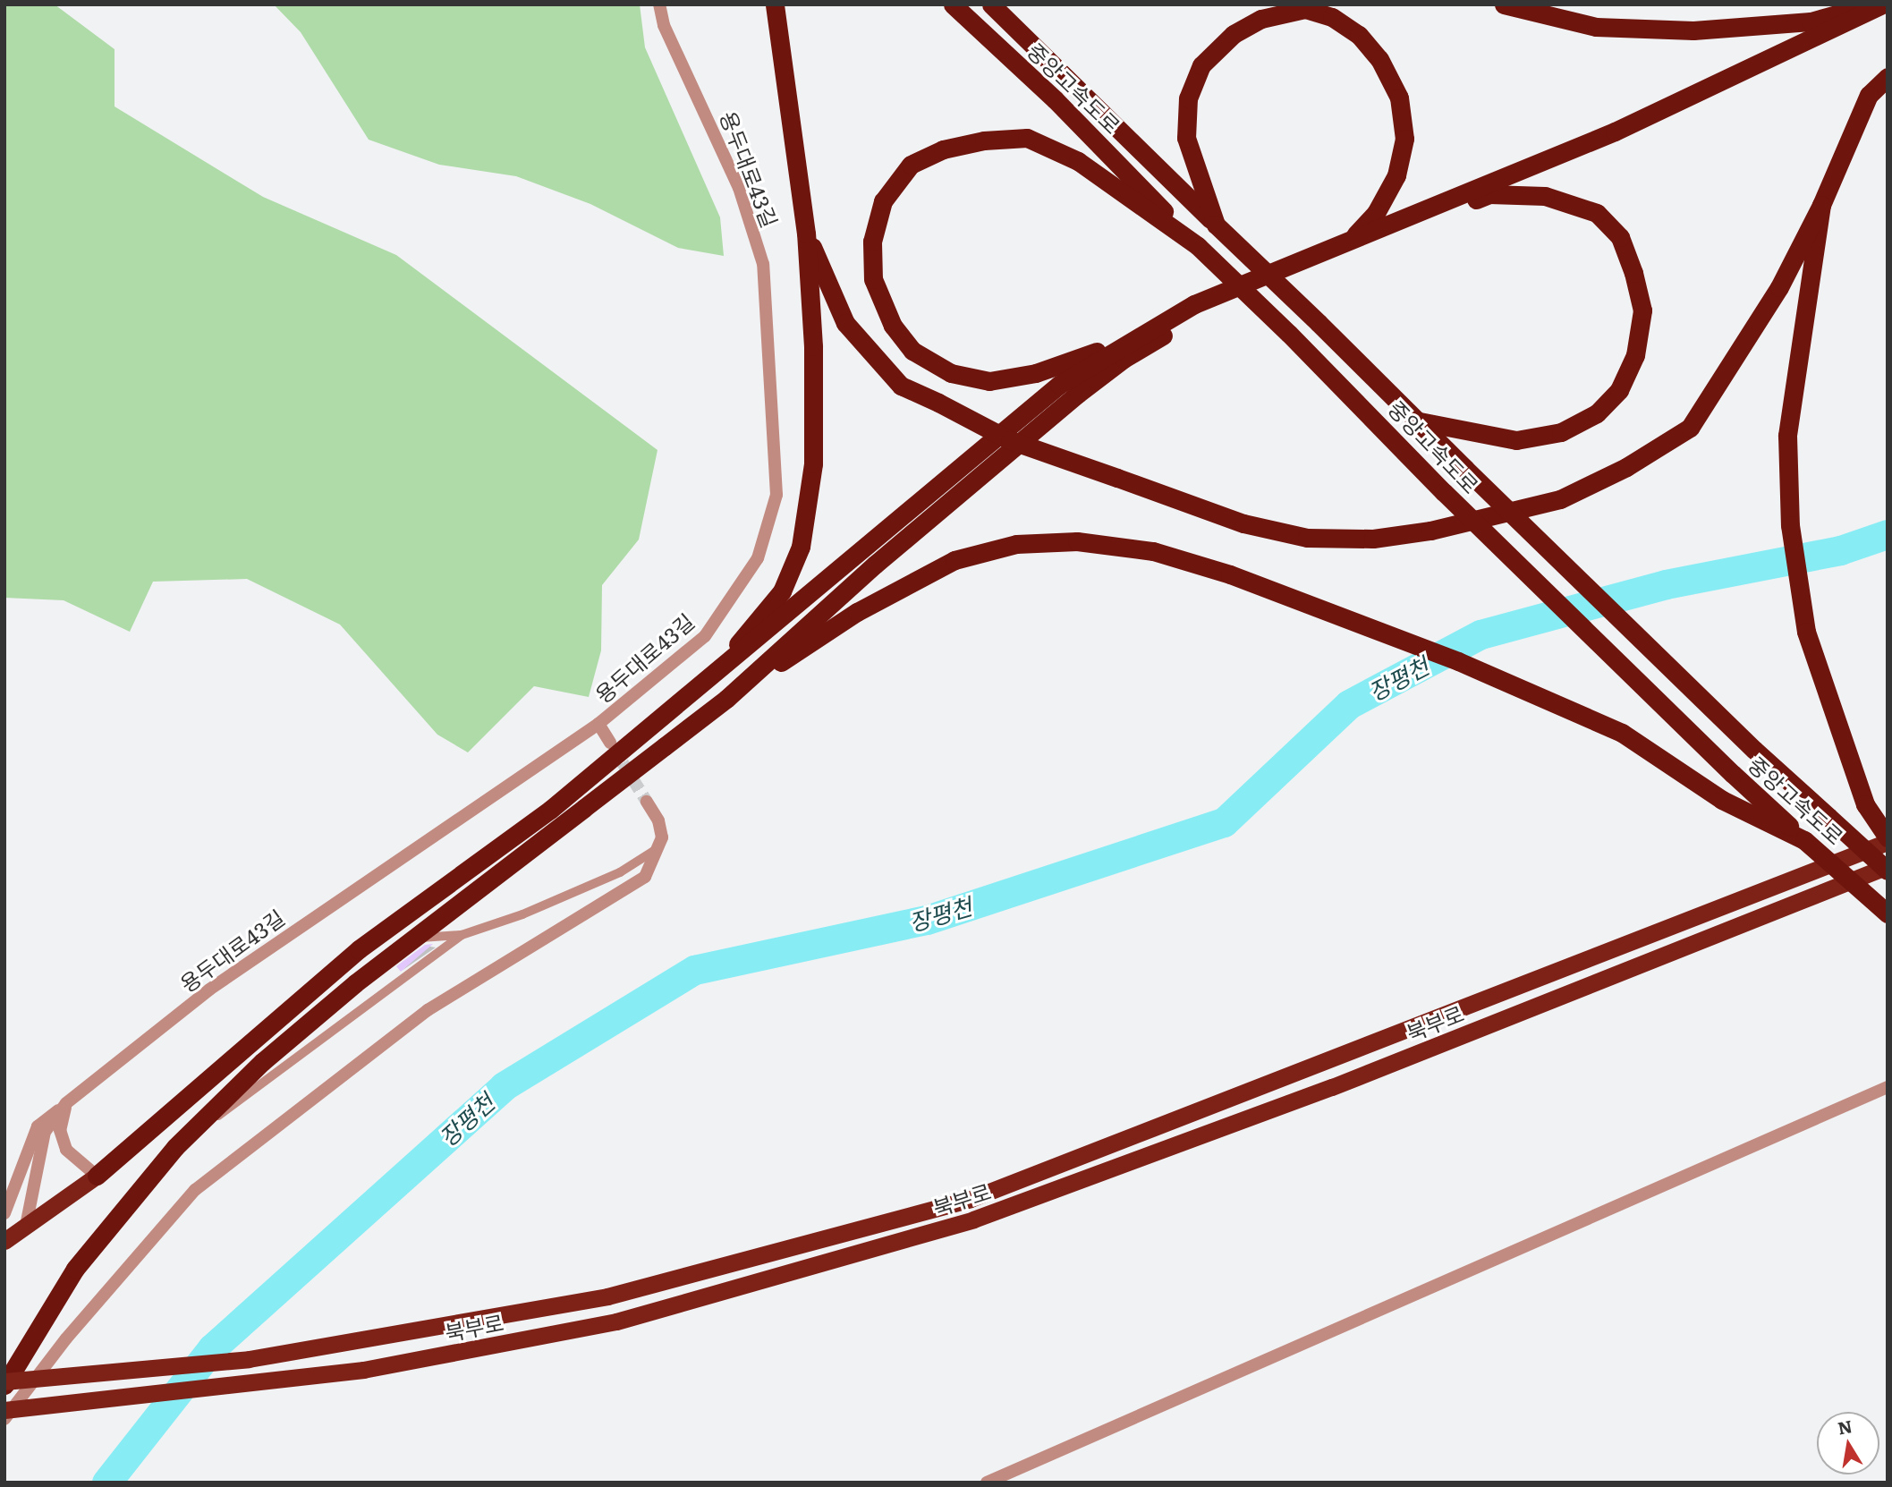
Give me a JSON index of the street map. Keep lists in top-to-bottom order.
{
  "streets": {
    "highway": ["중앙고속도로", "북부로"],
    "street": ["용두대로43길"]
  },
  "crossings": [
    ["중앙고속도로", "북부로"]
  ],
  "water": ["장평천"],
  "north": "top"
}
